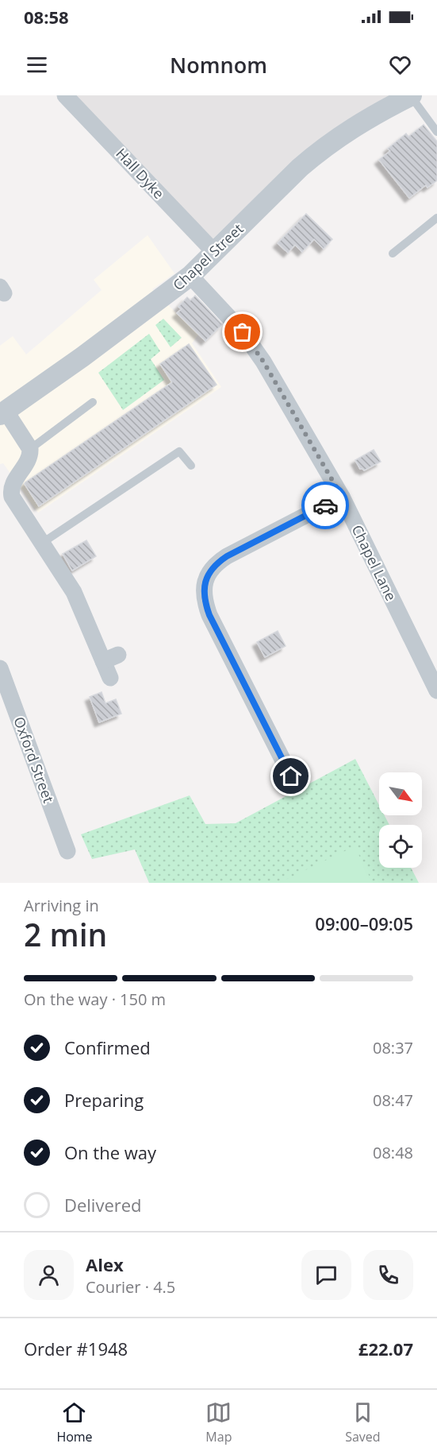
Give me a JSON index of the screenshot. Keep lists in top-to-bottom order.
{
  "streets": {
    "street": [
      "Hall Dyke",
      "Chapel Street",
      "Chapel Lane",
      "Oxford Street"
    ]
  },
  "crossings": [
    ["Hall Dyke", "Chapel Street"],
    ["Chapel Street", "Chapel Lane"]
  ],
  "north": "bottom right",
  "page": {
    "status": "08:58",
    "header": "Nomnom",
    "heading": ["2 min", "Arriving in", "09:00–09:05"],
    "panel": [
      "Alex",
      "Courier · 4.5",
      "Order #1948",
      "£22.07"
    ],
    "bar": "On the way · 150 m",
    "list": [
      ["Confirmed", "08:37"],
      ["Preparing", "08:47"],
      ["On the way", "08:48"],
      "Delivered"
    ],
    "tabs": ["Home", "Map", "Saved"]
  }
}
